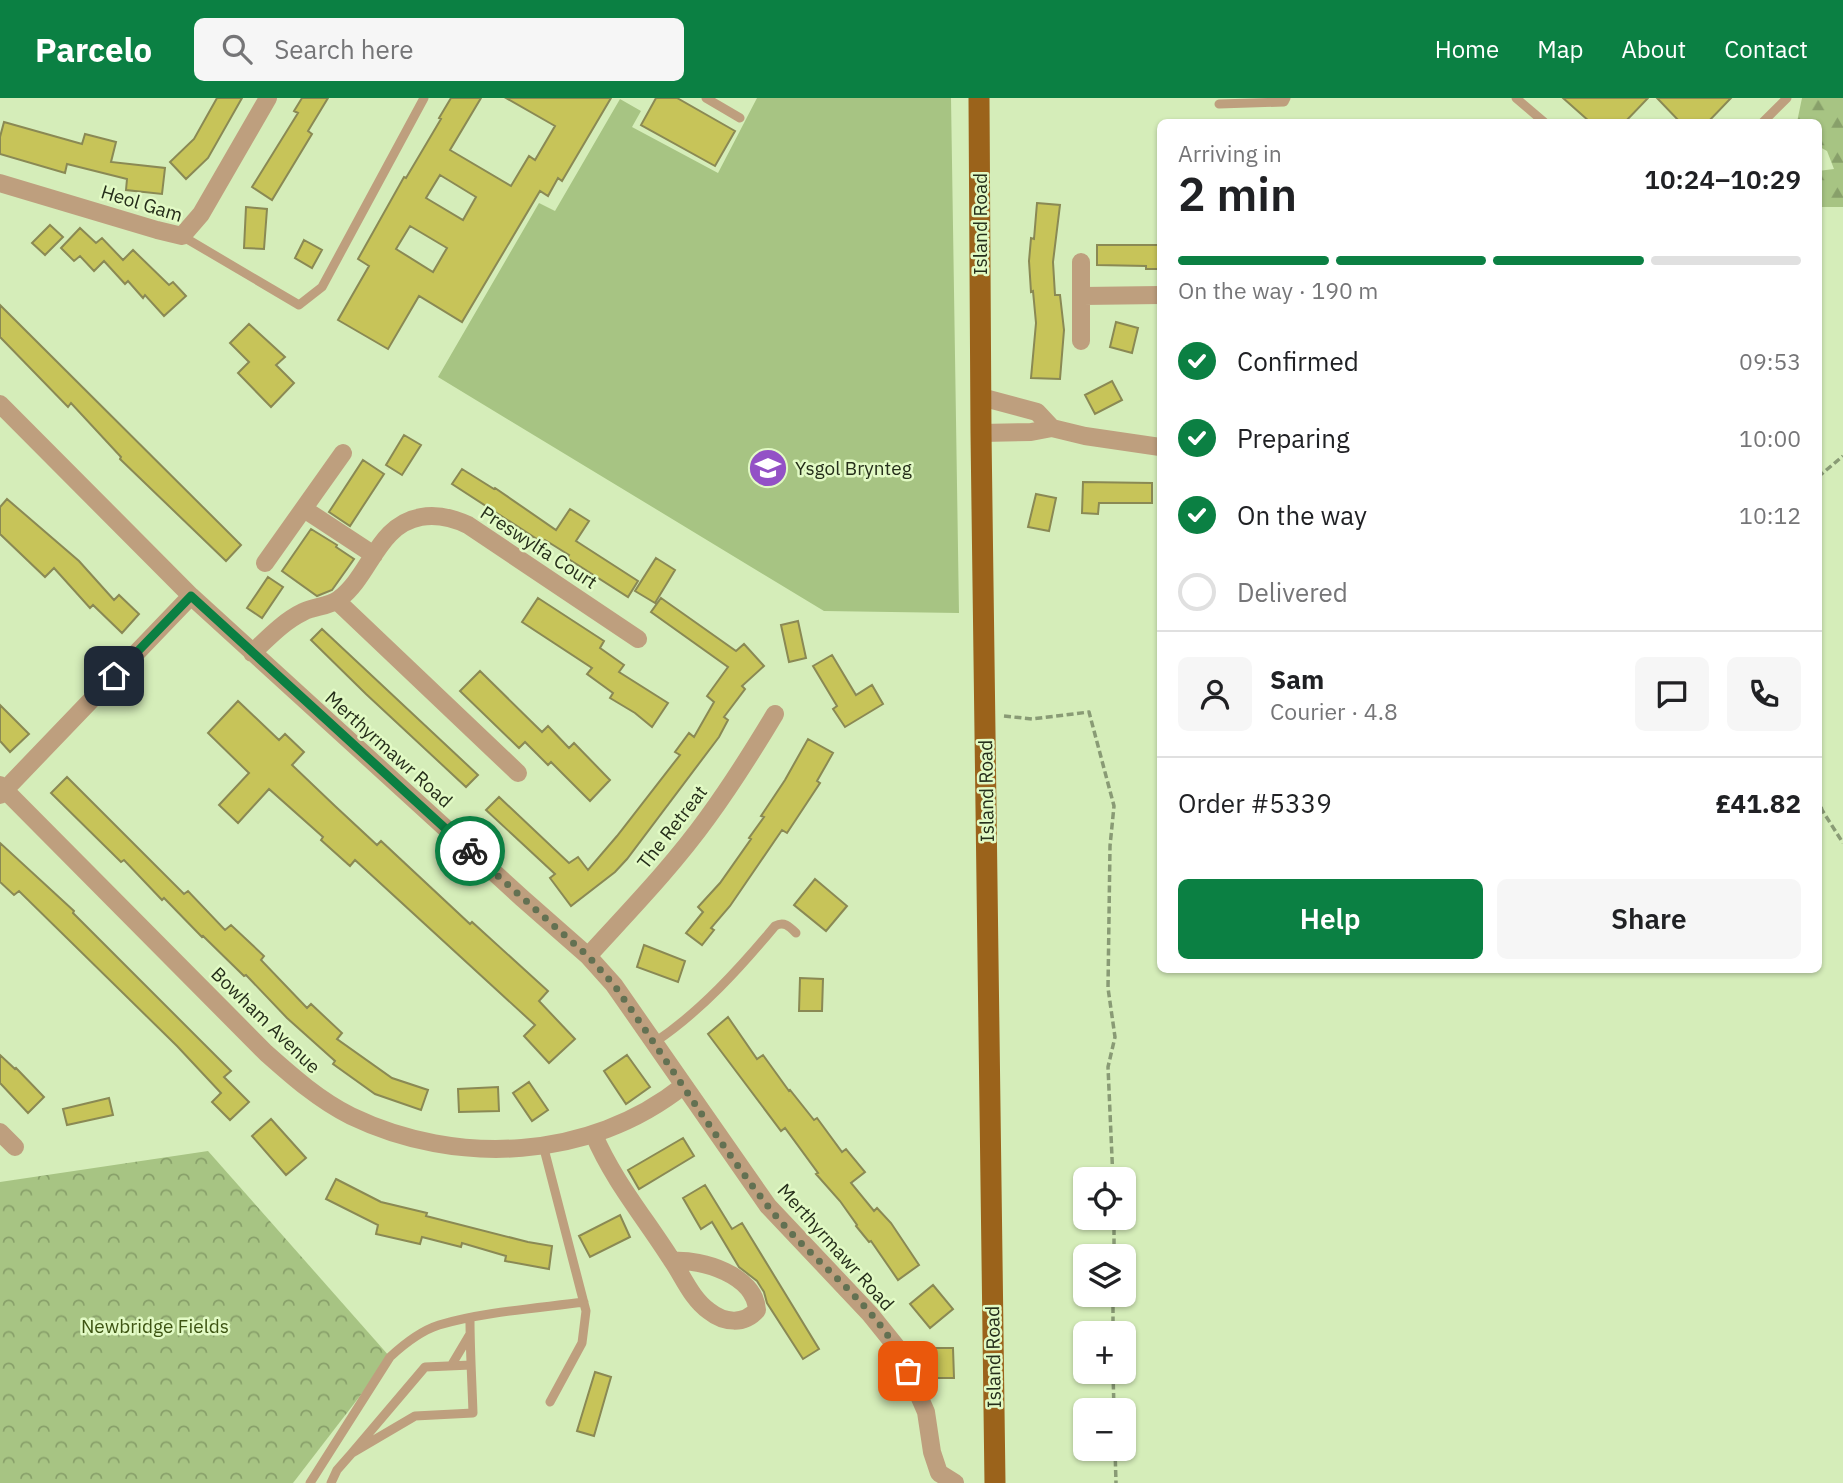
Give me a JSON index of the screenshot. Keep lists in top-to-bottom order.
{
  "streets": {
    "main road": ["Island Road"],
    "street": [
      "Heol Gam",
      "Preswylfa Court",
      "Merthyrmawr Road",
      "The Retreat",
      "Bowham Avenue"
    ]
  },
  "crossings": [
    ["Merthyrmawr Road", "The Retreat"],
    ["Merthyrmawr Road", "Bowham Avenue"]
  ],
  "parks": ["Newbridge Fields"],
  "places": {
    "school or university": ["Ysgol Brynteg"]
  },
  "page": {
    "header": "Parcelo",
    "search": "Search here",
    "nav": [
      "Home",
      "Map",
      "About",
      "Contact"
    ],
    "heading": ["2 min", "Arriving in", "10:24–10:29"],
    "panel": [
      "Sam",
      "Courier · 4.8",
      "Order #5339",
      "£41.82"
    ],
    "bar": "On the way · 190 m",
    "list": [
      ["Confirmed", "09:53"],
      ["Preparing", "10:00"],
      ["On the way", "10:12"],
      "Delivered"
    ],
    "buttons": ["Help", "Share"],
    "map_buttons": ["+", "−"]
  }
}
